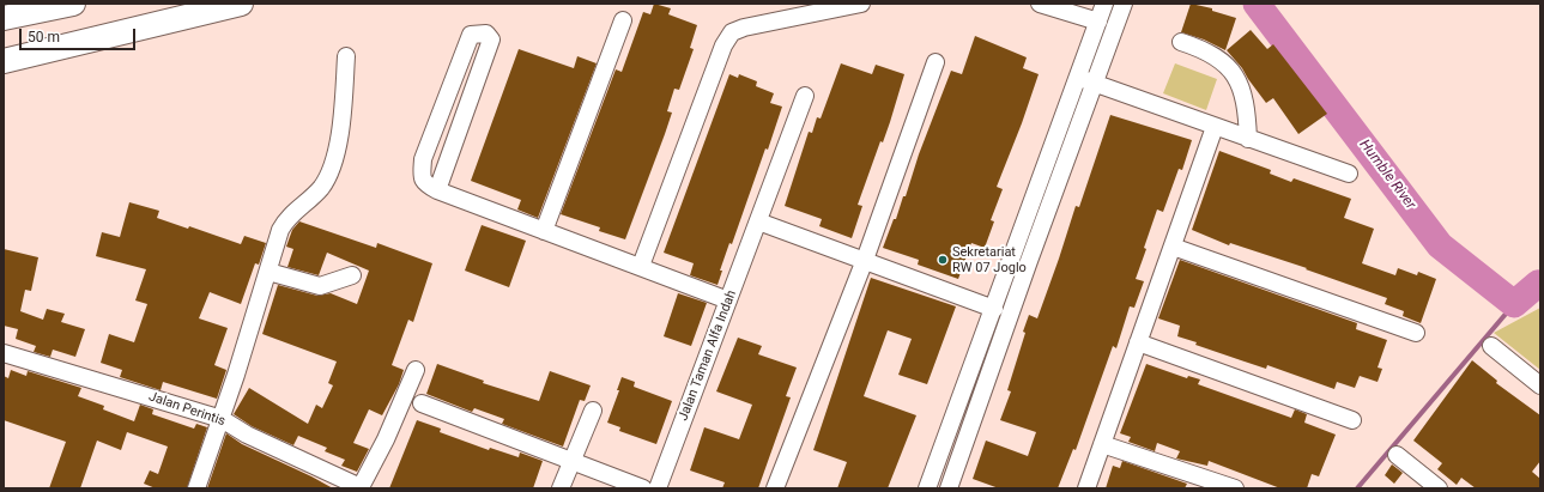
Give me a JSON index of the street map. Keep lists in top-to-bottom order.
{
  "streets": {
    "street": ["Jalan Taman Alfa Indah", "Jalan Perintis"]
  },
  "water": ["Humble River"],
  "places": ["Sekretariat RW 07 Joglo"],
  "scale_bar": "50 m"
}
